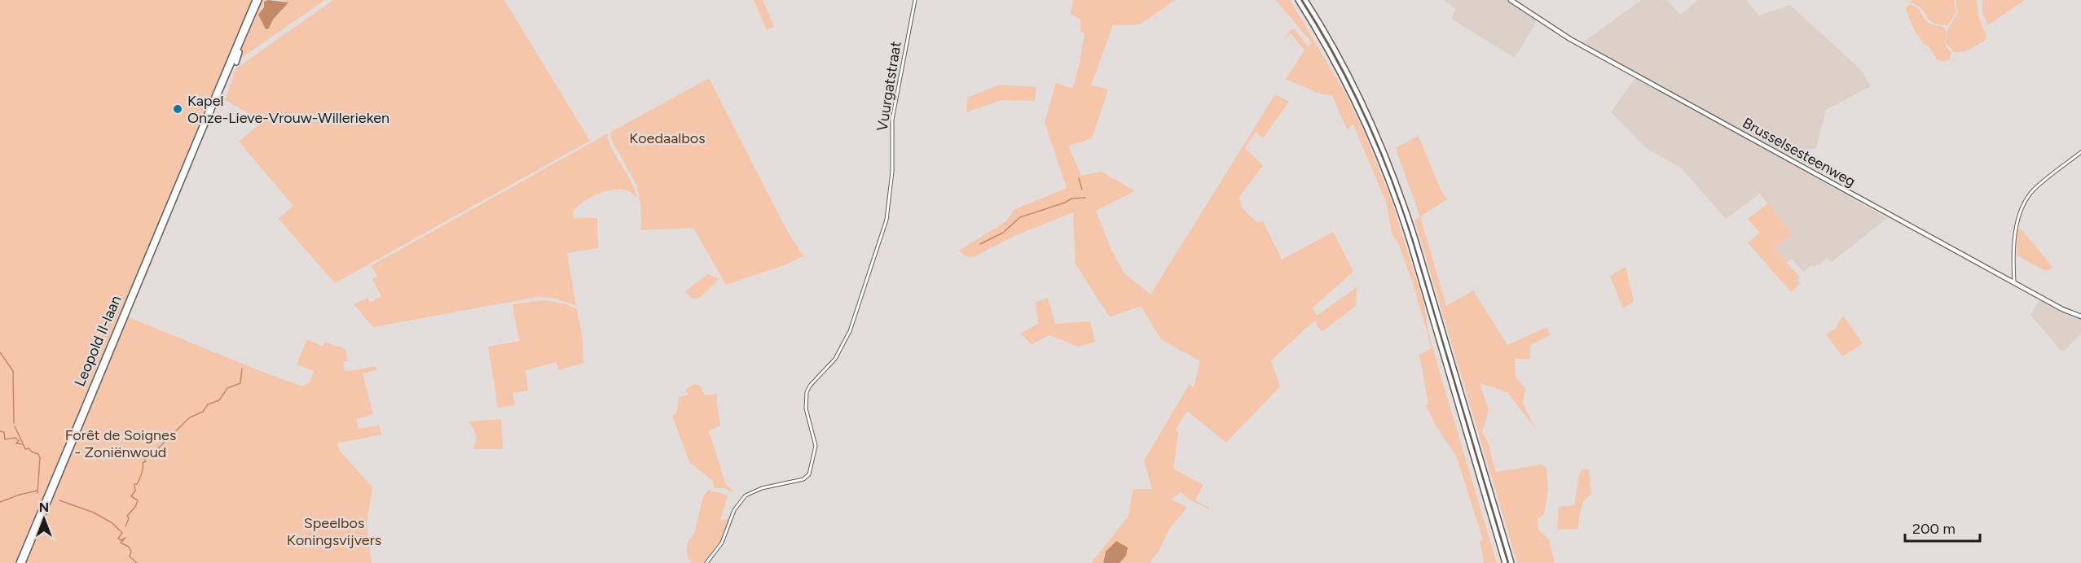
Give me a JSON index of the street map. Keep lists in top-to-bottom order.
{
  "streets": {
    "highway": ["Leopold II-laan"],
    "main road": ["Brusselsesteenweg"],
    "street": ["Vuurgatstraat"]
  },
  "parks": ["Koedaalbos", "Forêt de Soignes - Zoniënwoud", "Speelbos Koningsvijvers"],
  "places": ["Kapel Onze-Lieve-Vrouw-Willerieken"],
  "scale_bar": "200 m",
  "north": "top"
}
